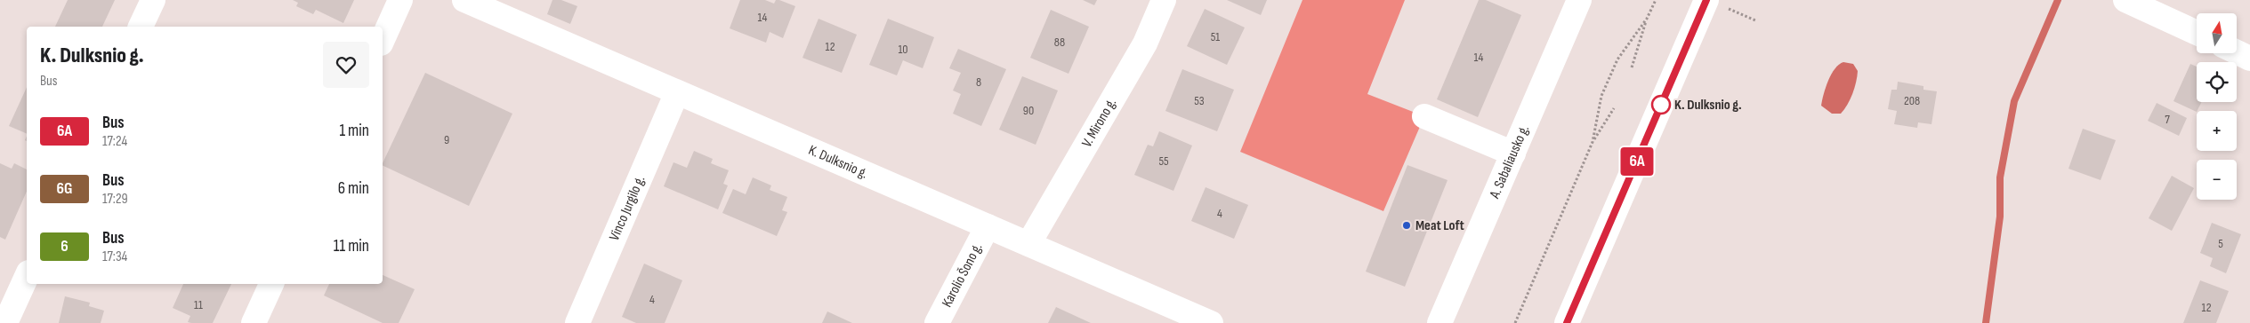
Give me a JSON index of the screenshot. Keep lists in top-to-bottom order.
{
  "streets": {
    "street": [
      "V. Mirono g.",
      "K. Dulksnio g.",
      "A. Sabaliausko g.",
      "Vinco Jurgilo g.",
      "Karolio Šono g."
    ]
  },
  "crossings": [
    ["V. Mirono g.", "K. Dulksnio g."],
    ["K. Dulksnio g.", "Vinco Jurgilo g."],
    ["K. Dulksnio g.", "Karolio Šono g."]
  ],
  "places": ["K. Dulksnio g.", "Meat Loft"],
  "lines": ["bus line 6A"],
  "house_numbers": [
    "14",
    "51",
    "88",
    "12",
    "10",
    "14",
    "8",
    "53",
    "208",
    "90",
    "7",
    "9",
    "55",
    "4",
    "5",
    "4",
    "11",
    "12"
  ],
  "north": "top",
  "page": {
    "on_map": "6A",
    "map_buttons": ["+", "−"],
    "heading": ["K. Dulksnio g.", "Bus"],
    "list": [
      {
        "mark": "6A",
        "name": "Bus",
        "note": "17:24",
        "value": "1 min"
      },
      {
        "mark": "6G",
        "name": "Bus",
        "note": "17:29",
        "value": "6 min"
      },
      {
        "mark": "6",
        "name": "Bus",
        "note": "17:34",
        "value": "11 min"
      }
    ]
  }
}
